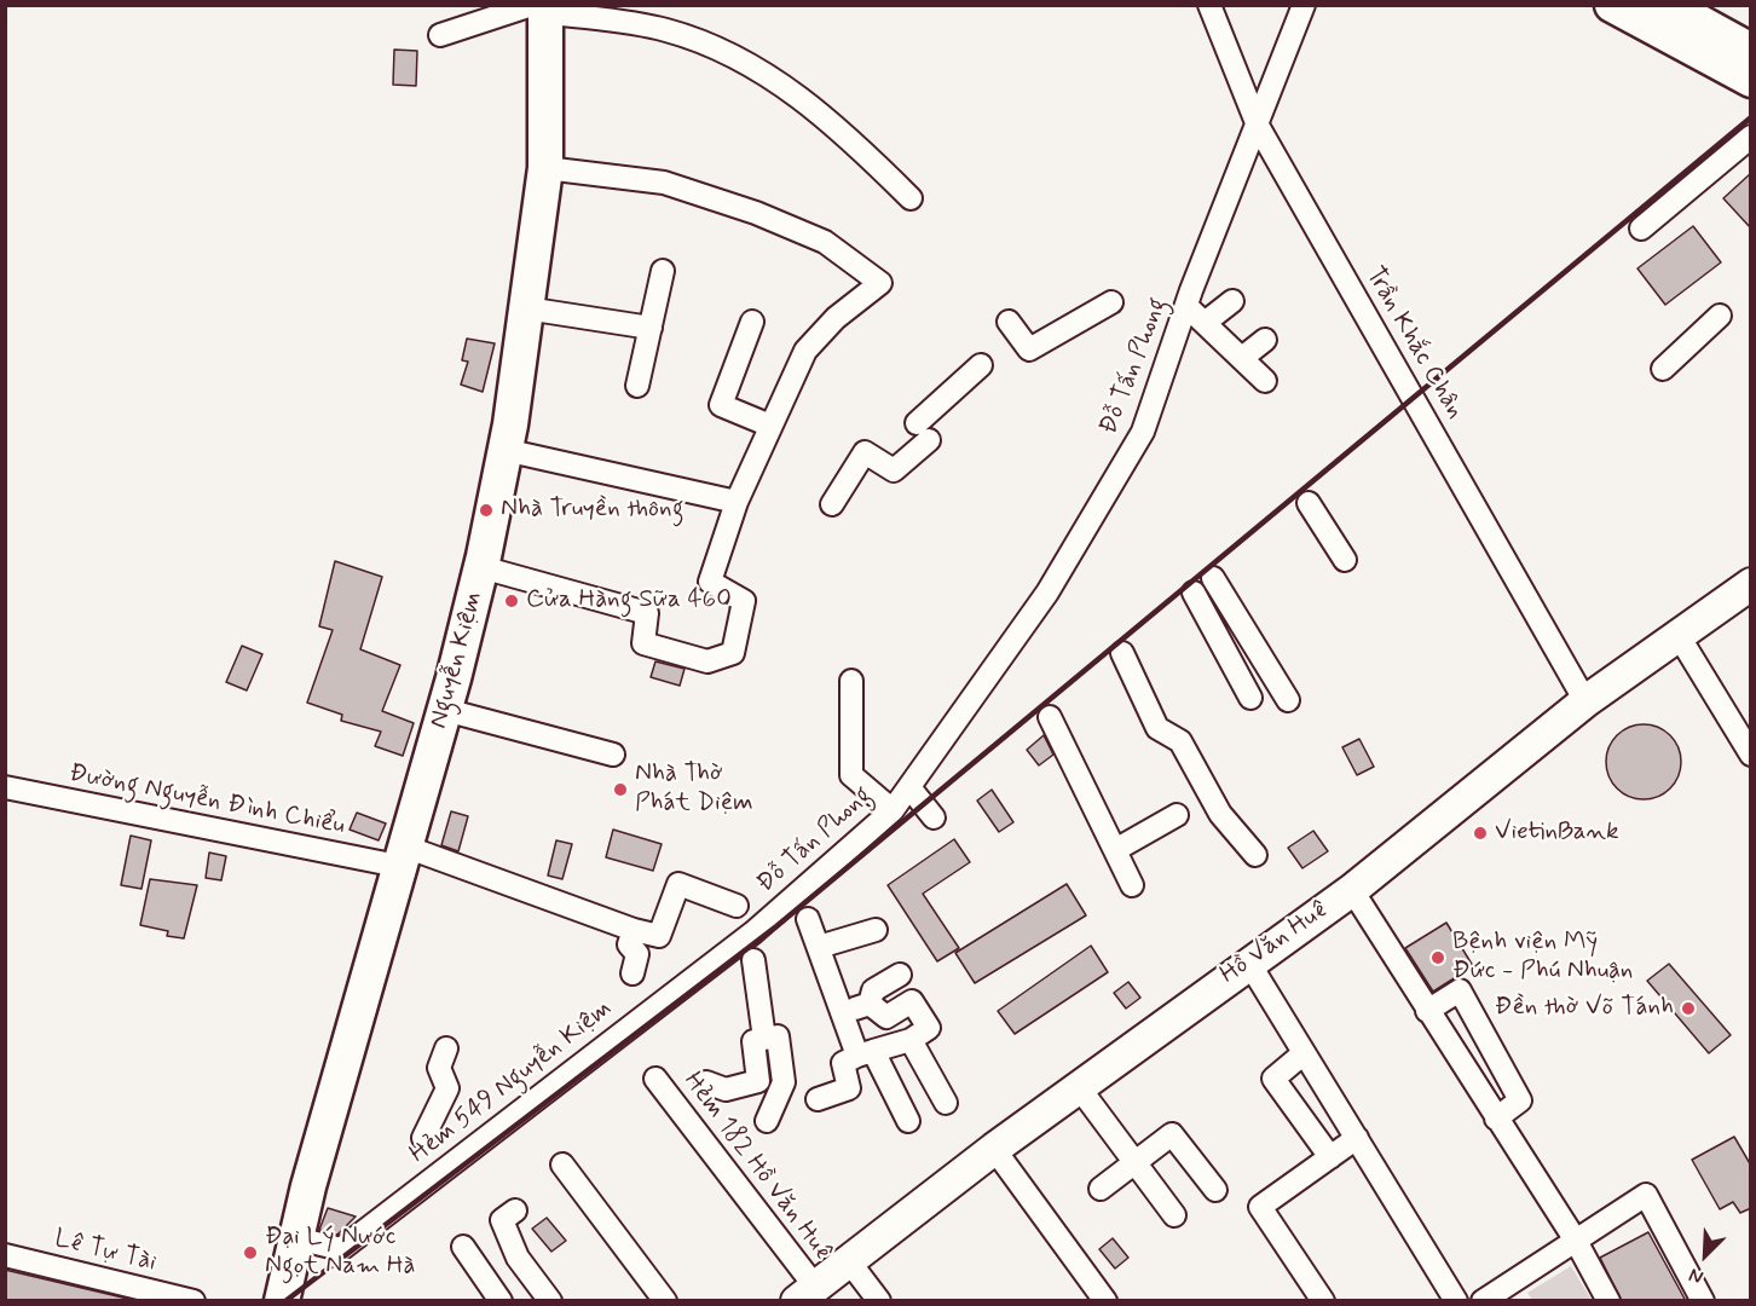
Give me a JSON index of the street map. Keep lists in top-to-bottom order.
{
  "streets": {
    "main road": ["Nguyễn Kiệm", "Hồ Văn Huê"],
    "street": [
      "Trần Khắc Chân",
      "Đỗ Tấn Phong",
      "Đường Nguyễn Đình Chiểu",
      "Hẻm 549 Nguyễn Kiệm",
      "Hẻm 182 Hồ Văn Huê",
      "Lê Tự Tài"
    ]
  },
  "crossings": [
    ["Trần Khắc Chân", "Đỗ Tấn Phong"],
    ["Trần Khắc Chân", "Hồ Văn Huê"],
    ["Đỗ Tấn Phong", "Hẻm 549 Nguyễn Kiệm"],
    ["Nguyễn Kiệm", "Đường Nguyễn Đình Chiểu"],
    ["Nguyễn Kiệm", "Hẻm 549 Nguyễn Kiệm"],
    ["Hồ Văn Huê", "Hẻm 182 Hồ Văn Huê"]
  ],
  "places": [
    "Nhà Truyền thông",
    "Cửa Hàng Sữa 460",
    "Nhà Thờ Phát Diệm",
    "VietinBank",
    "Bệnh viện Mỹ Đức - Phú Nhuận",
    "Đền thờ Võ Tánh",
    "Đại Lý Nước Ngọt Nam Hà"
  ],
  "north": "bottom left"
}
